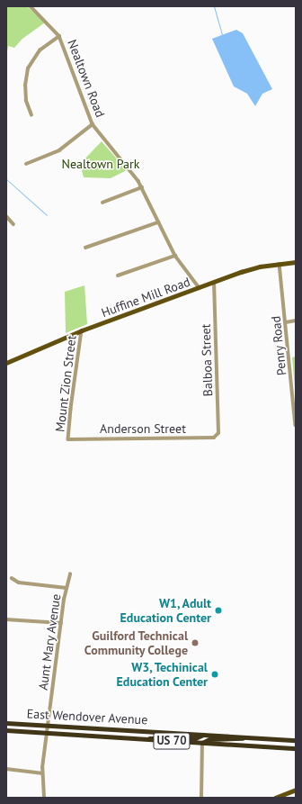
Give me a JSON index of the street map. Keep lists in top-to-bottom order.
{
  "streets": {
    "highway": ["East Wendover Avenue", "US 70"],
    "main road": ["Huffine Mill Road"],
    "street": [
      "Nealtown Road",
      "Penry Road",
      "Balboa Street",
      "Mount Zion Street",
      "Anderson Street",
      "Aunt Mary Avenue"
    ]
  },
  "crossings": [
    ["Nealtown Road", "Huffine Mill Road"],
    ["Huffine Mill Road", "Penry Road"],
    ["Huffine Mill Road", "Balboa Street"],
    ["Huffine Mill Road", "Mount Zion Street"],
    ["Balboa Street", "Anderson Street"],
    ["Mount Zion Street", "Anderson Street"],
    ["Aunt Mary Avenue", "East Wendover Avenue"]
  ],
  "parks": ["Nealtown Park"],
  "places": ["W1, Adult Education Center", "Guilford Technical Community College", "W3, Techinical Education Center"]
}
